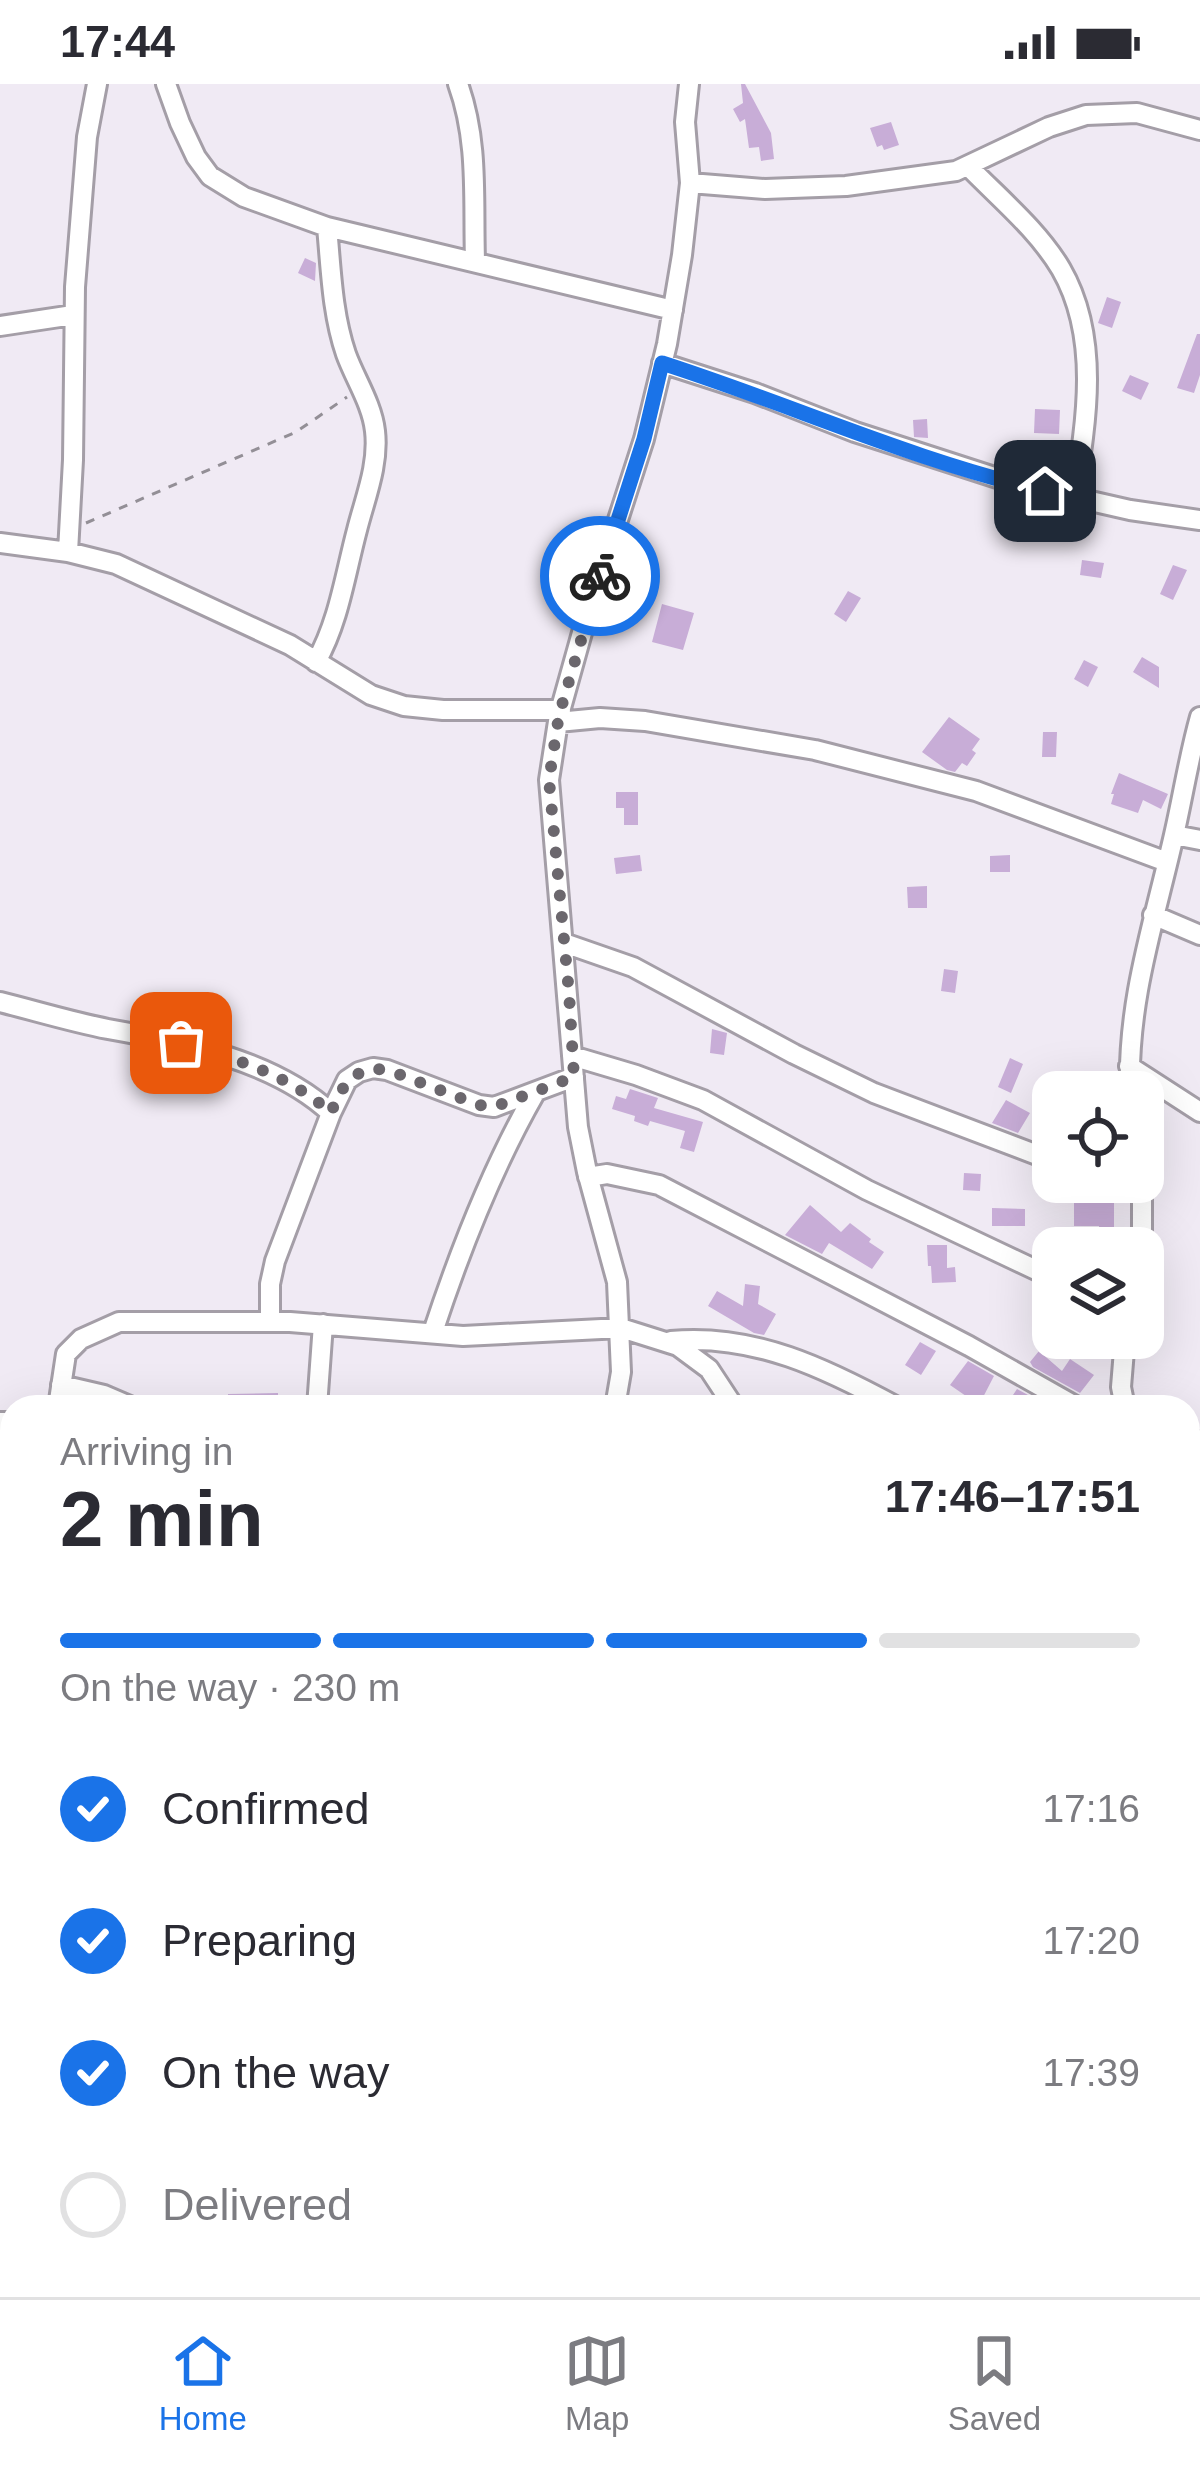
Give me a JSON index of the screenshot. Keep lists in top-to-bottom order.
{
  "page": {
    "status": "17:44",
    "heading": ["2 min", "Arriving in", "17:46–17:51"],
    "bar": "On the way · 230 m",
    "list": [
      ["Confirmed", "17:16"],
      ["Preparing", "17:20"],
      ["On the way", "17:39"],
      "Delivered"
    ],
    "tabs": ["Home", "Map", "Saved"]
  }
}
